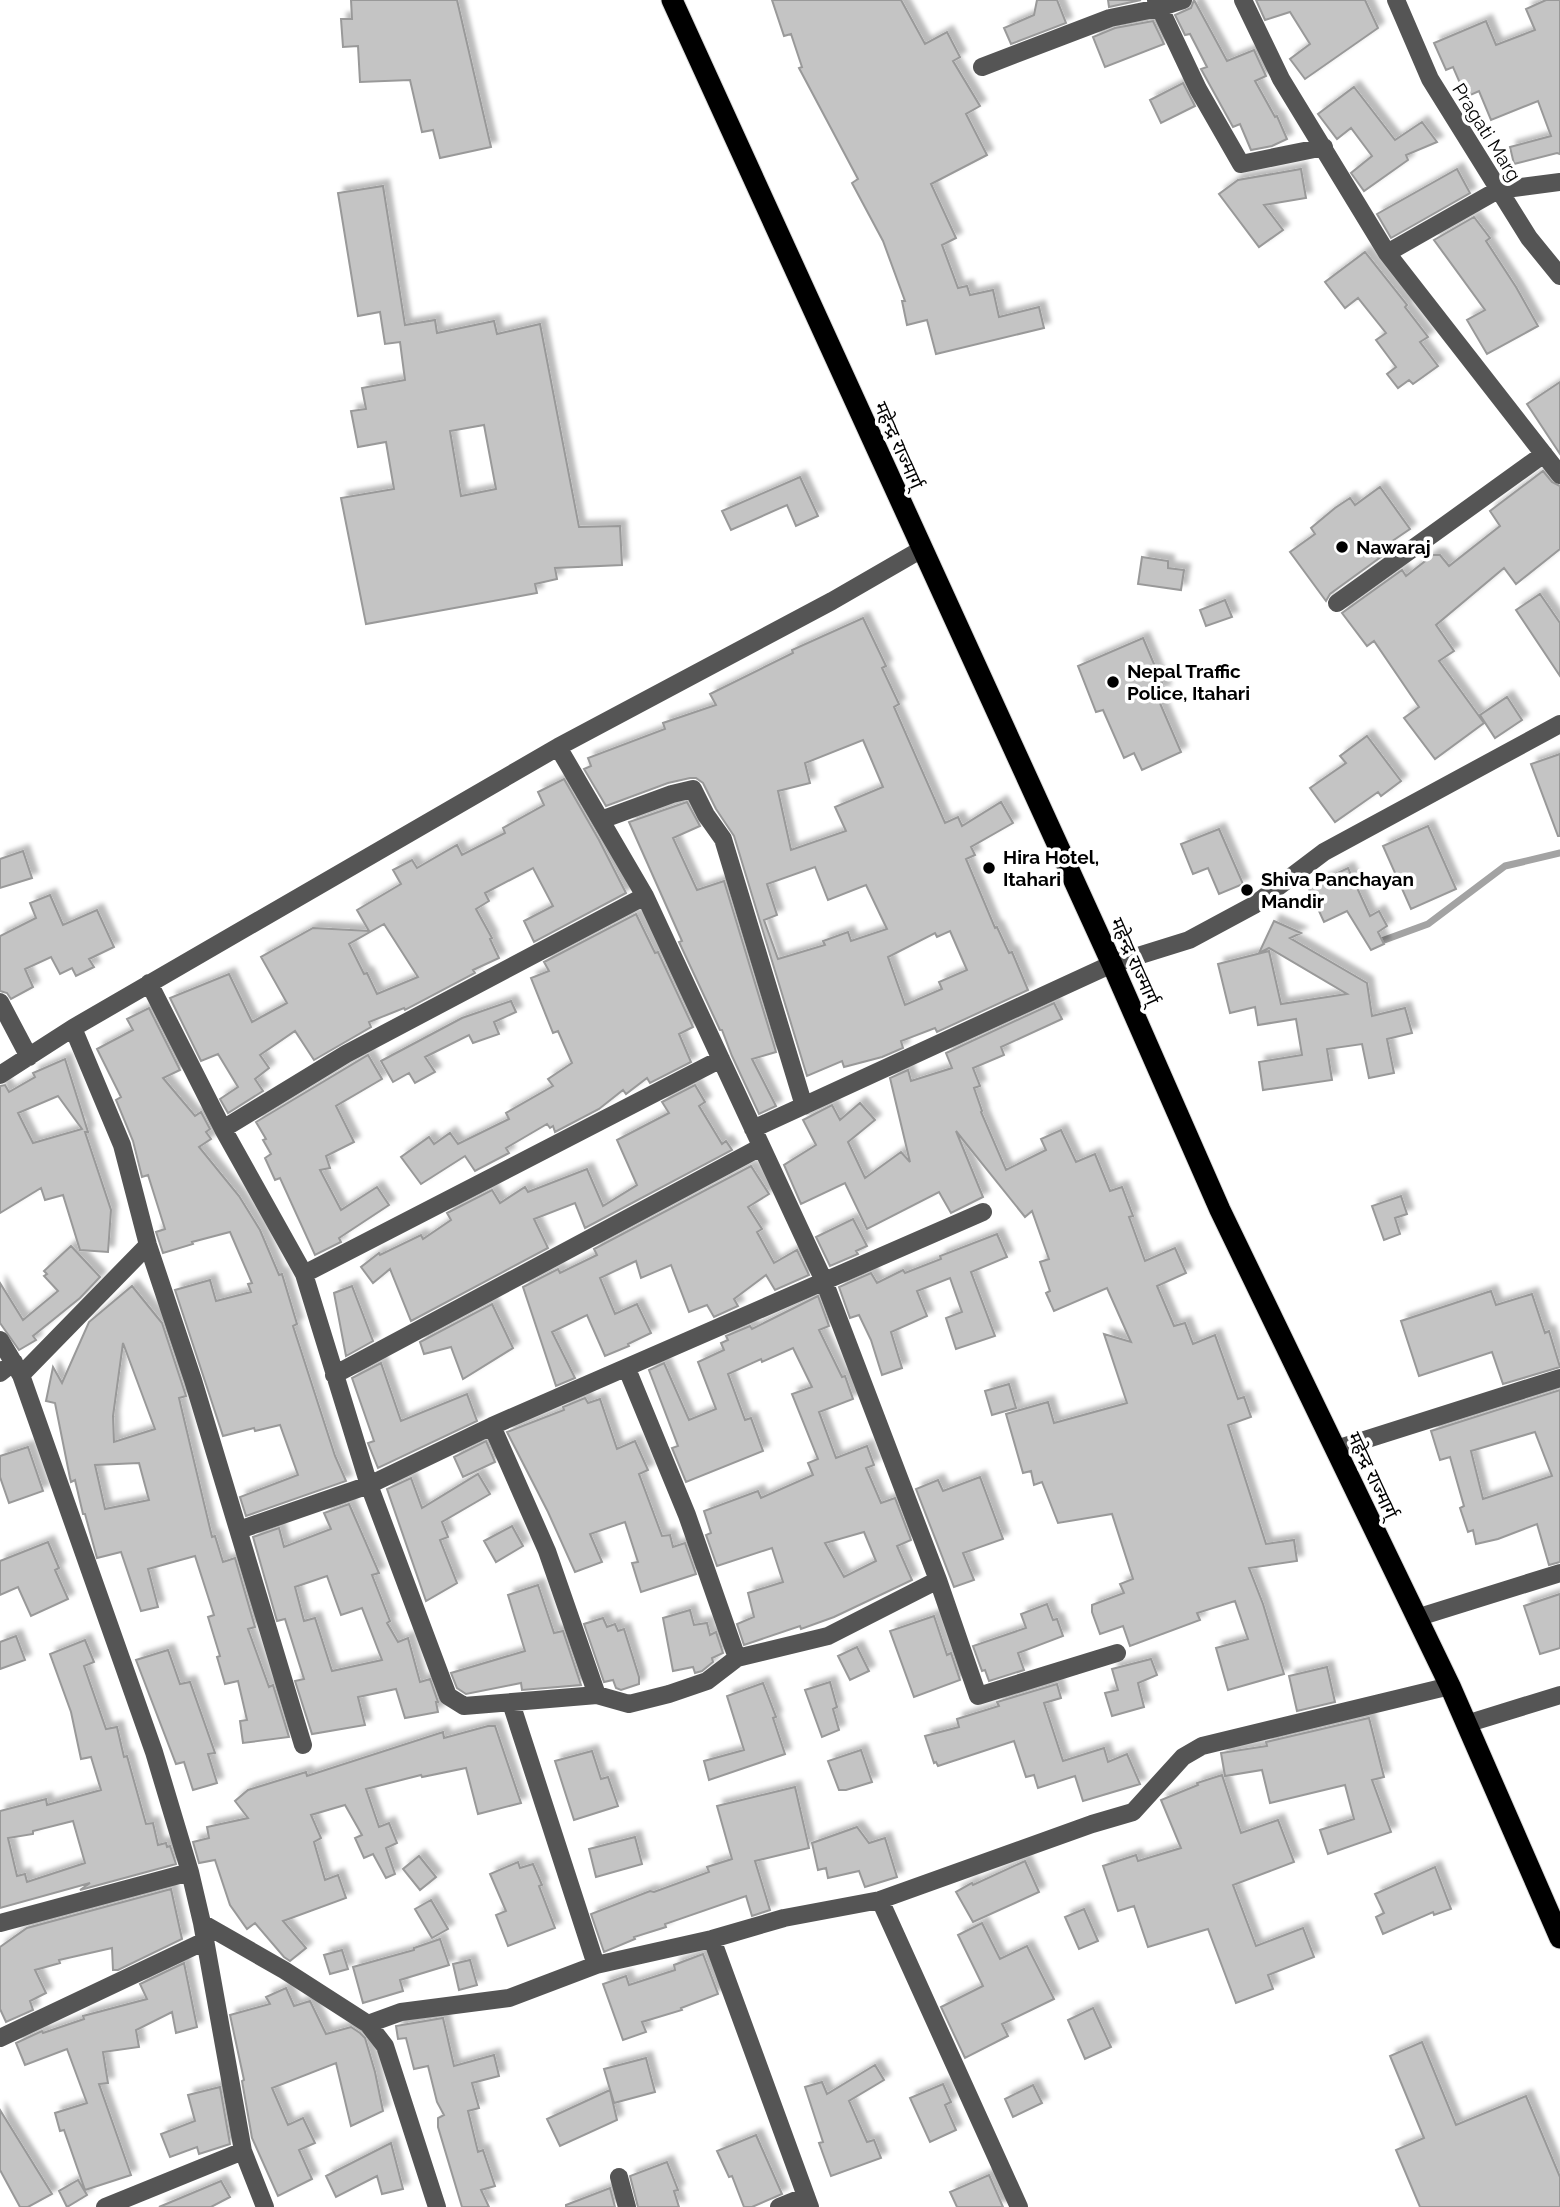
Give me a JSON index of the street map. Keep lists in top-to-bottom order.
{
  "streets": {
    "highway": ["महेन्द्र राज्मार्ग्"],
    "street": ["Pragati Marg"]
  },
  "places": [
    "Nawaraj",
    "Nepal Traffic Police, Itahari",
    "Hira Hotel, Itahari",
    "Shiva Panchayan Mandir"
  ]
}
